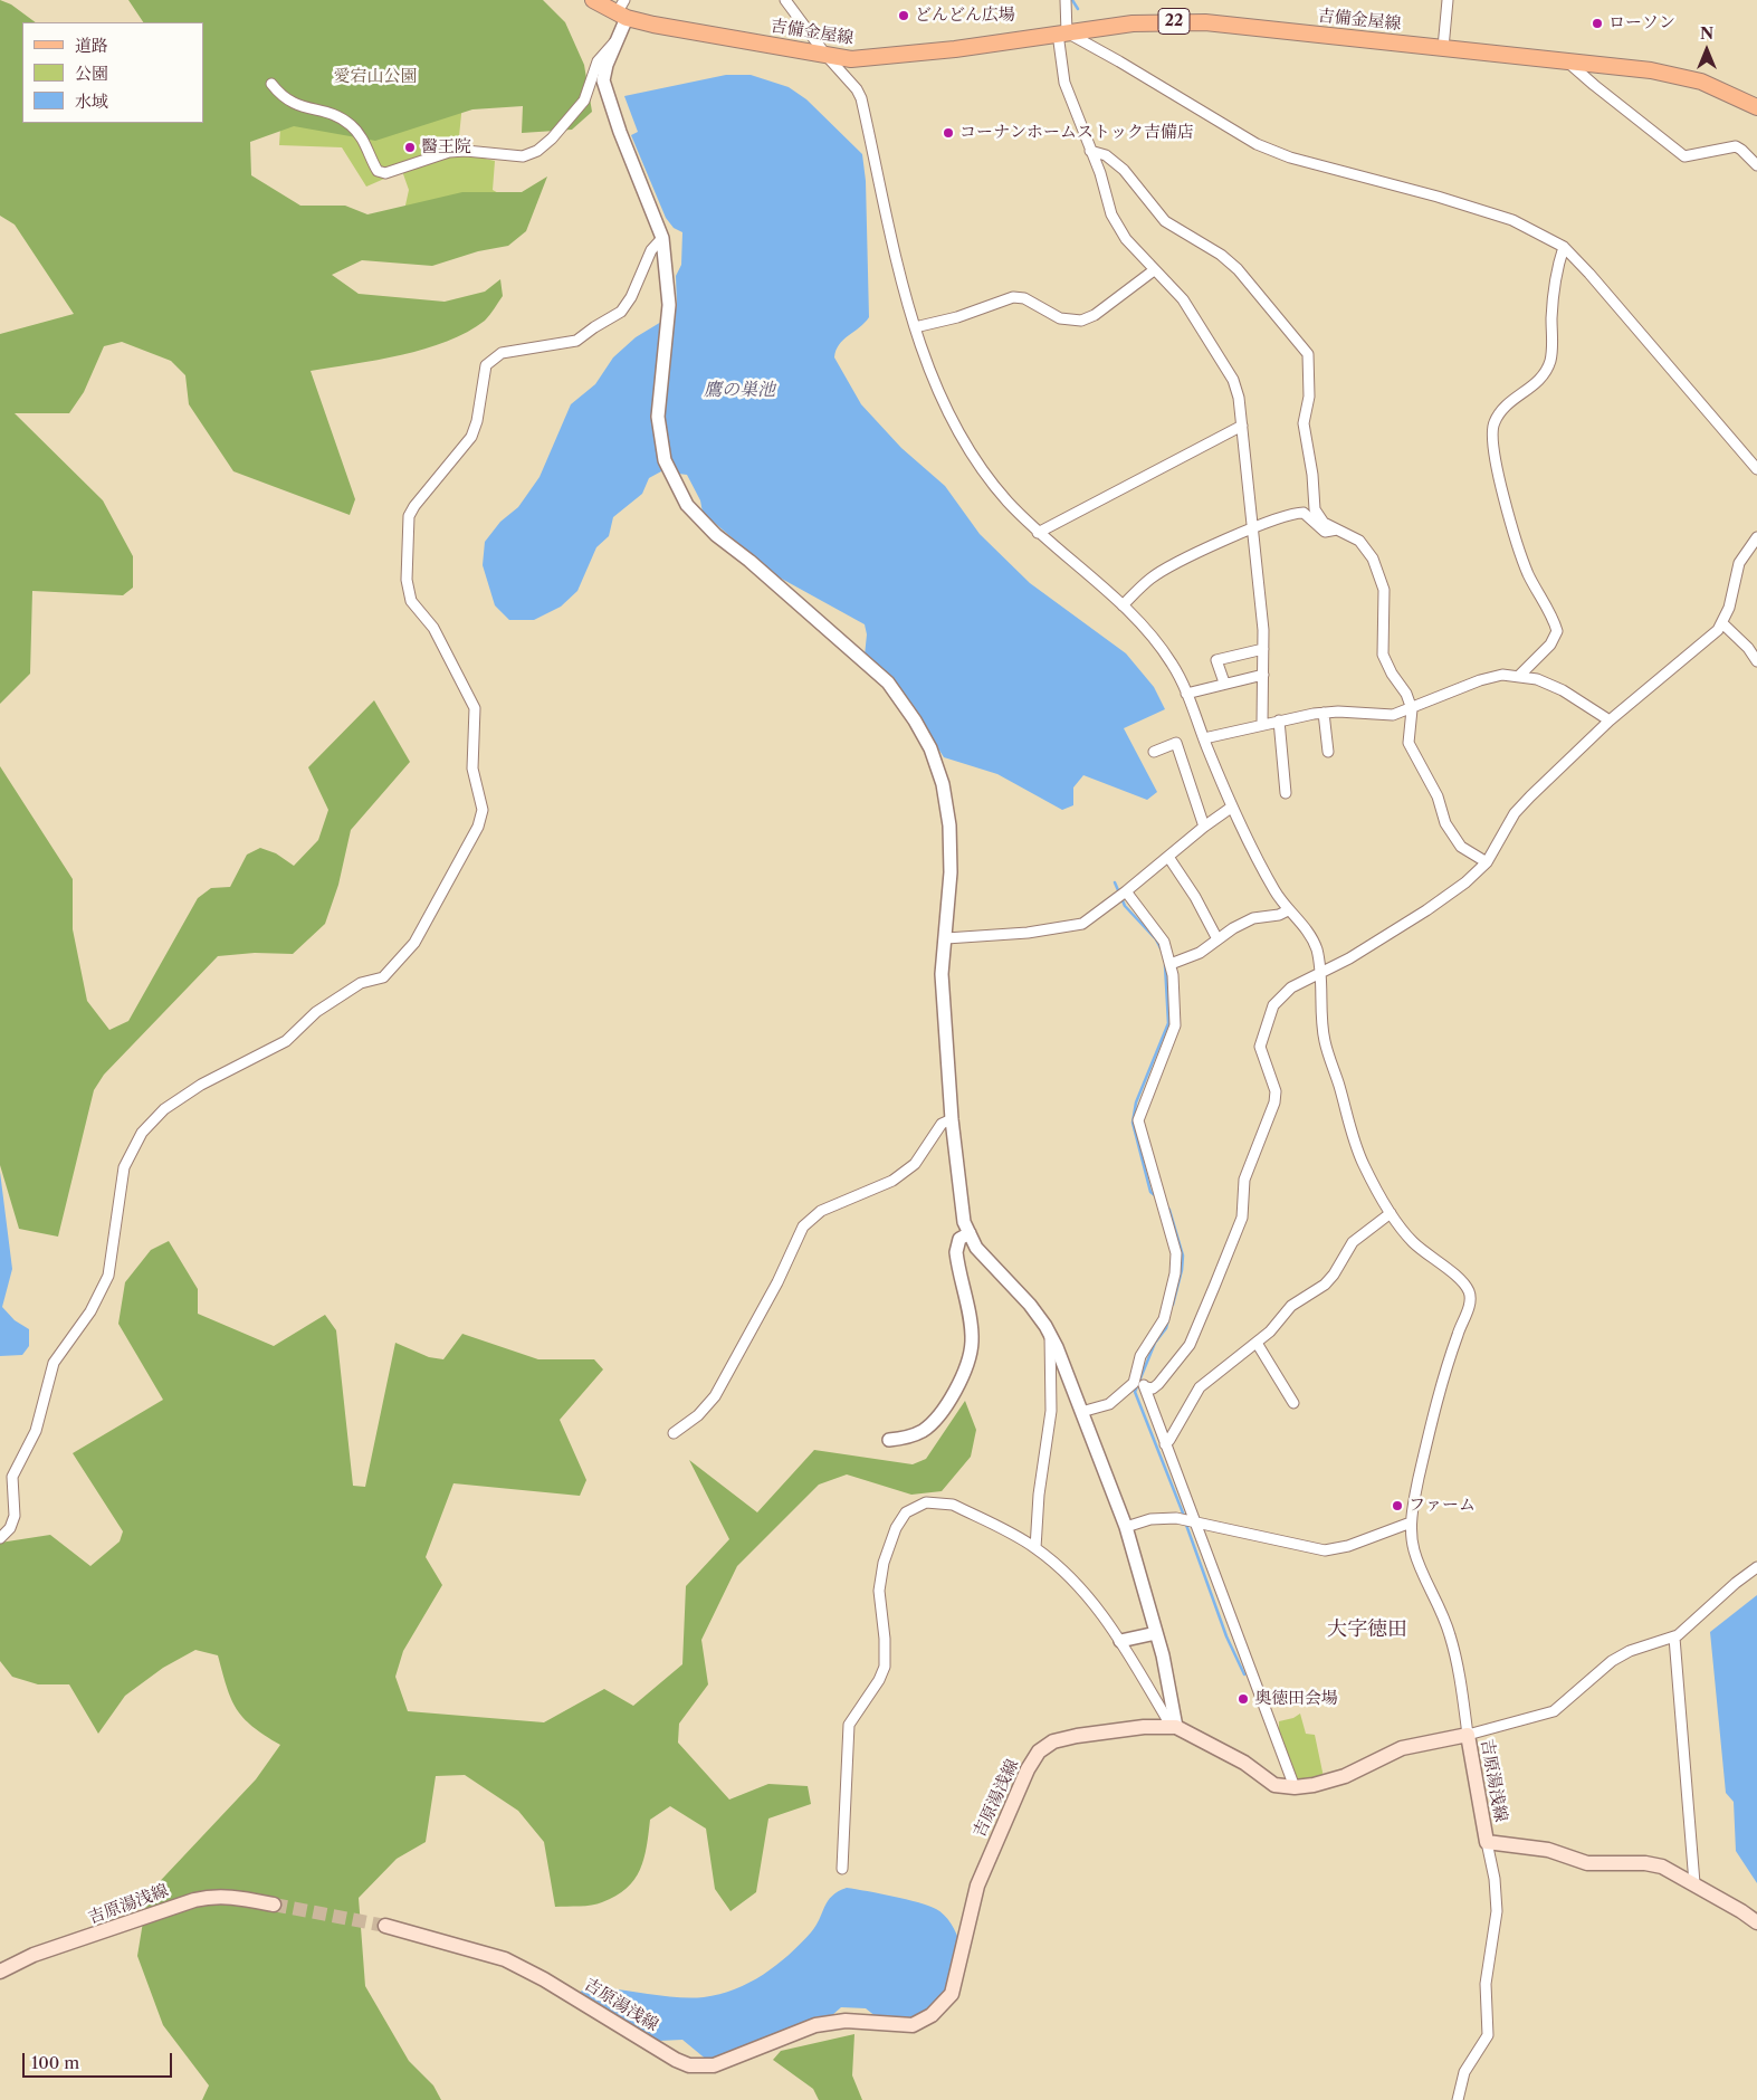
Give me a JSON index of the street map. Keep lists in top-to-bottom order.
{
  "streets": {
    "main road": ["吉備金屋線", "22", "吉原湯浅線"]
  },
  "districts": ["大字徳田"],
  "water": ["鷹の巣池"],
  "parks": ["愛宕山公園"],
  "places": [
    "どんどん広場",
    "ローソン",
    "コーナンホームストック吉備店",
    "醫王院",
    "ファーム",
    "奥徳田会場"
  ],
  "legend": ["道路", "公園", "水域"],
  "scale_bar": "100 m",
  "north": "top"
}
